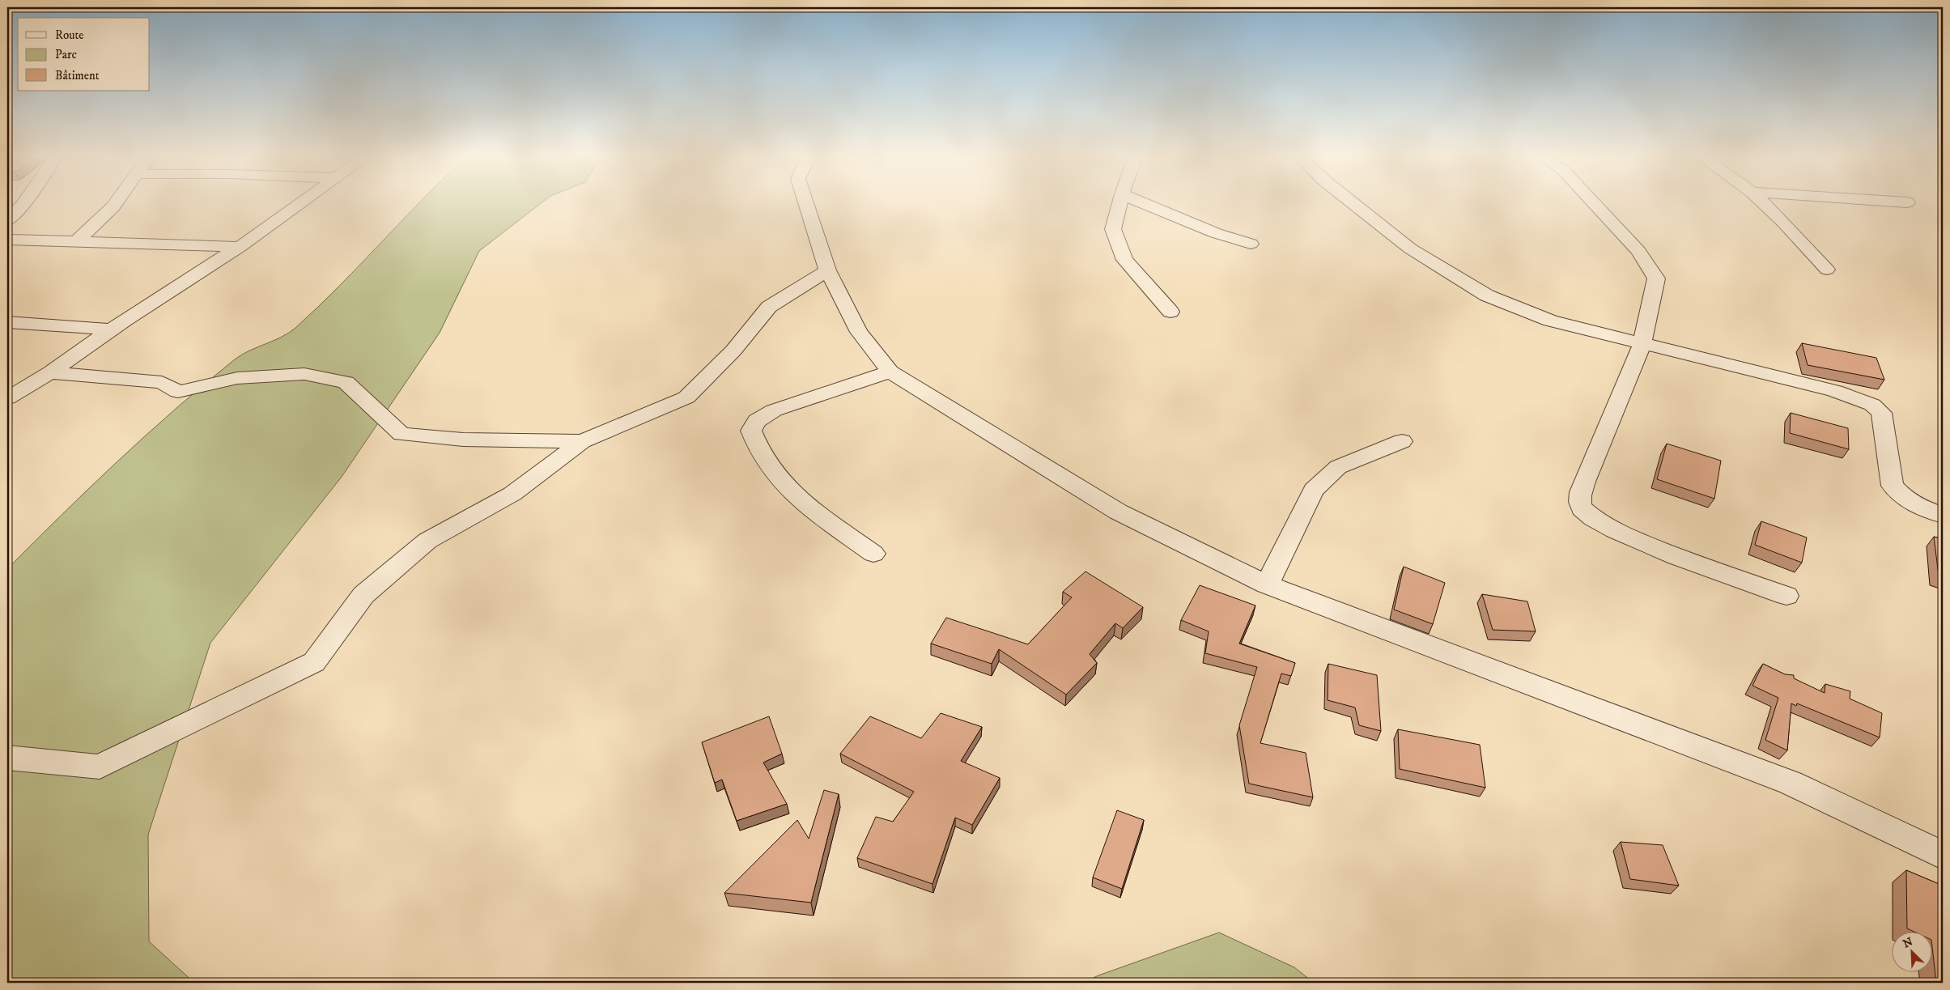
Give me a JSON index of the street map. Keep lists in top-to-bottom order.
{
  "legend": ["Route", "Parc", "Bâtiment"],
  "north": "top left"
}
